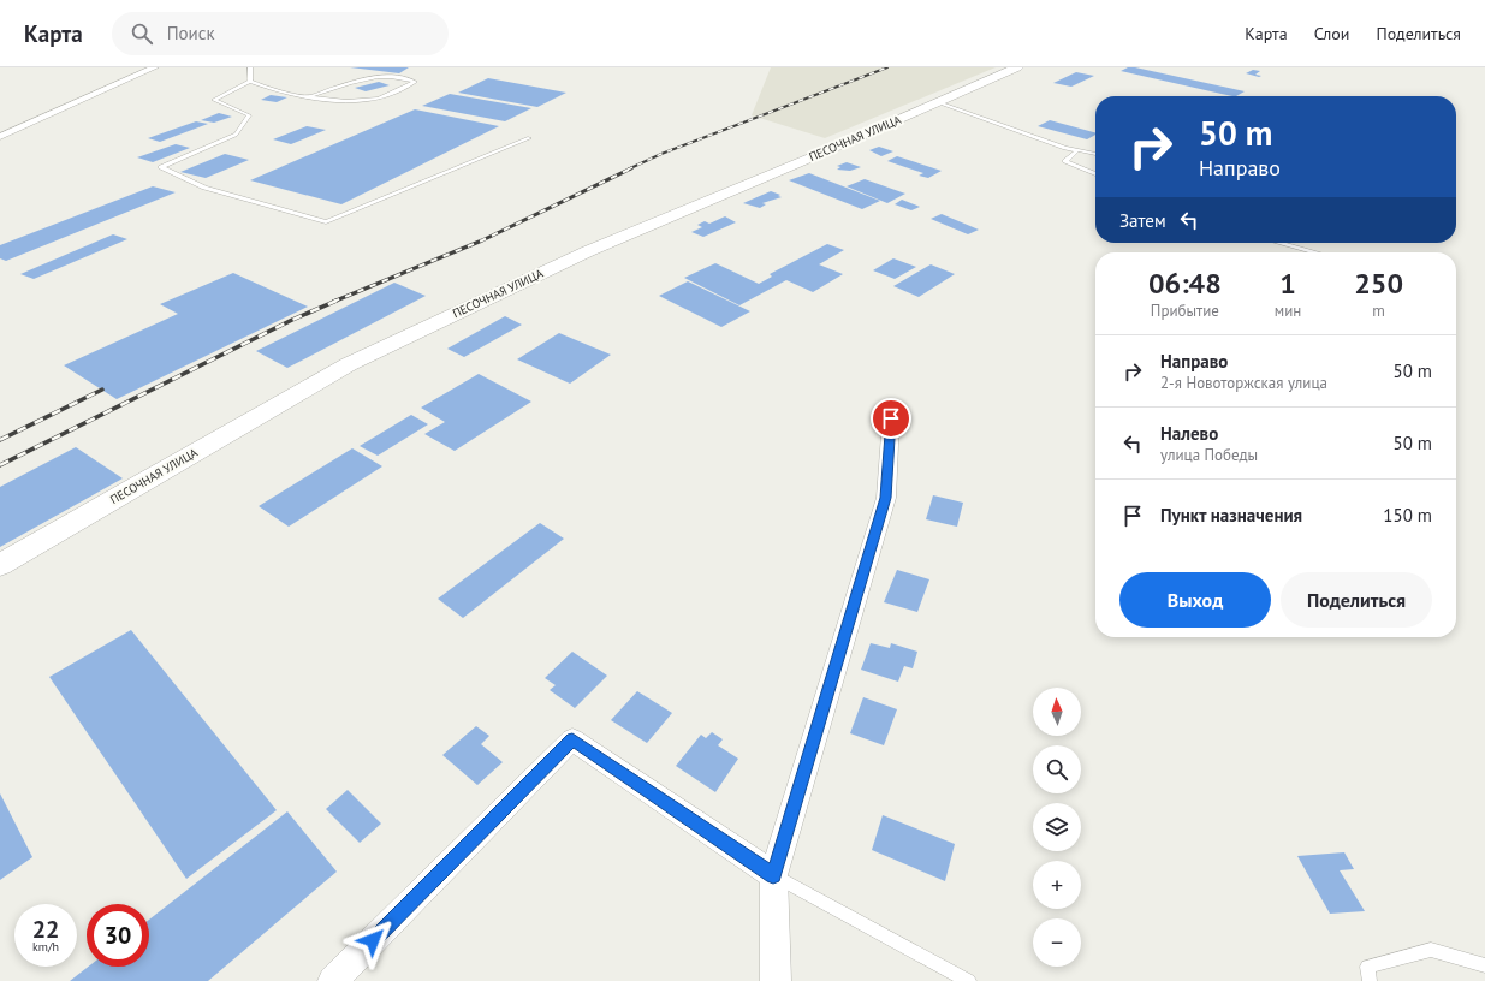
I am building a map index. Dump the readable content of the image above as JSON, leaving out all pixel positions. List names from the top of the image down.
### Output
{
  "streets": {
    "street": ["ПЕСОЧНАЯ УЛИЦА"]
  },
  "north": "top",
  "page": {
    "header": "Карта",
    "search": "Поиск",
    "nav": ["Карта", "Слои", "Поделиться"],
    "turn": ["50 m", "Направо"],
    "then": "Затем",
    "eta": [
      "06:48",
      "Прибытие",
      "1",
      "мин",
      "250",
      "m"
    ],
    "list": [
      {
        "name": "Направо",
        "note": "2-я Новоторжская улица",
        "value": "50 m"
      },
      {
        "name": "Налево",
        "note": "улица Победы",
        "value": "50 m"
      },
      {
        "name": "Пункт назначения",
        "value": "150 m"
      }
    ],
    "buttons": ["Выход", "Поделиться"],
    "map_buttons": ["+", "−"],
    "speed": "22 km/h",
    "limit": "30"
  }
}
